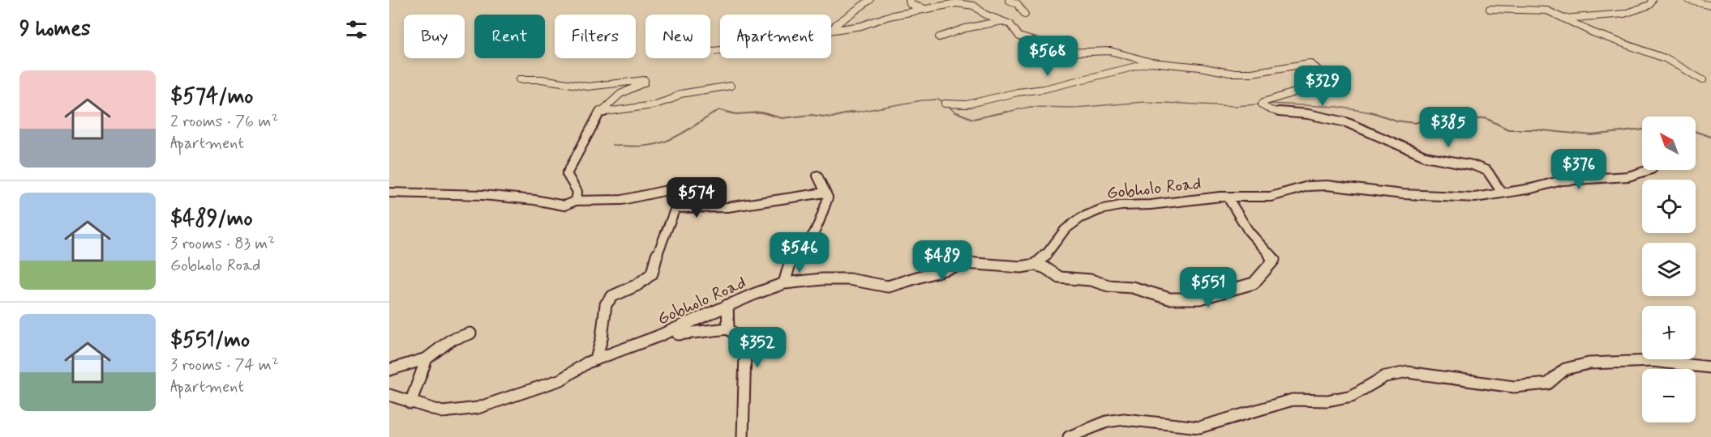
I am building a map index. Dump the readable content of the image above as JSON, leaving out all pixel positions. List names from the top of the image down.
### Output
{
  "streets": {
    "street": ["Gobholo Road"]
  },
  "north": "top left",
  "page": {
    "heading": "9 homes",
    "chip": [
      "Buy",
      "Rent",
      "Filters",
      "New",
      "Apartment"
    ],
    "price": [
      "$568",
      "$329",
      "$385",
      "$376",
      "$574",
      "$546",
      "$489",
      "$551",
      "$352"
    ],
    "list": [
      {
        "name": "$574/mo",
        "note": "2 rooms · 76 m² · Apartment"
      },
      {
        "name": "$489/mo",
        "note": "3 rooms · 83 m² · Gobholo Road"
      },
      {
        "name": "$551/mo",
        "note": "3 rooms · 74 m² · Apartment"
      }
    ],
    "map_buttons": ["+", "−"]
  }
}
